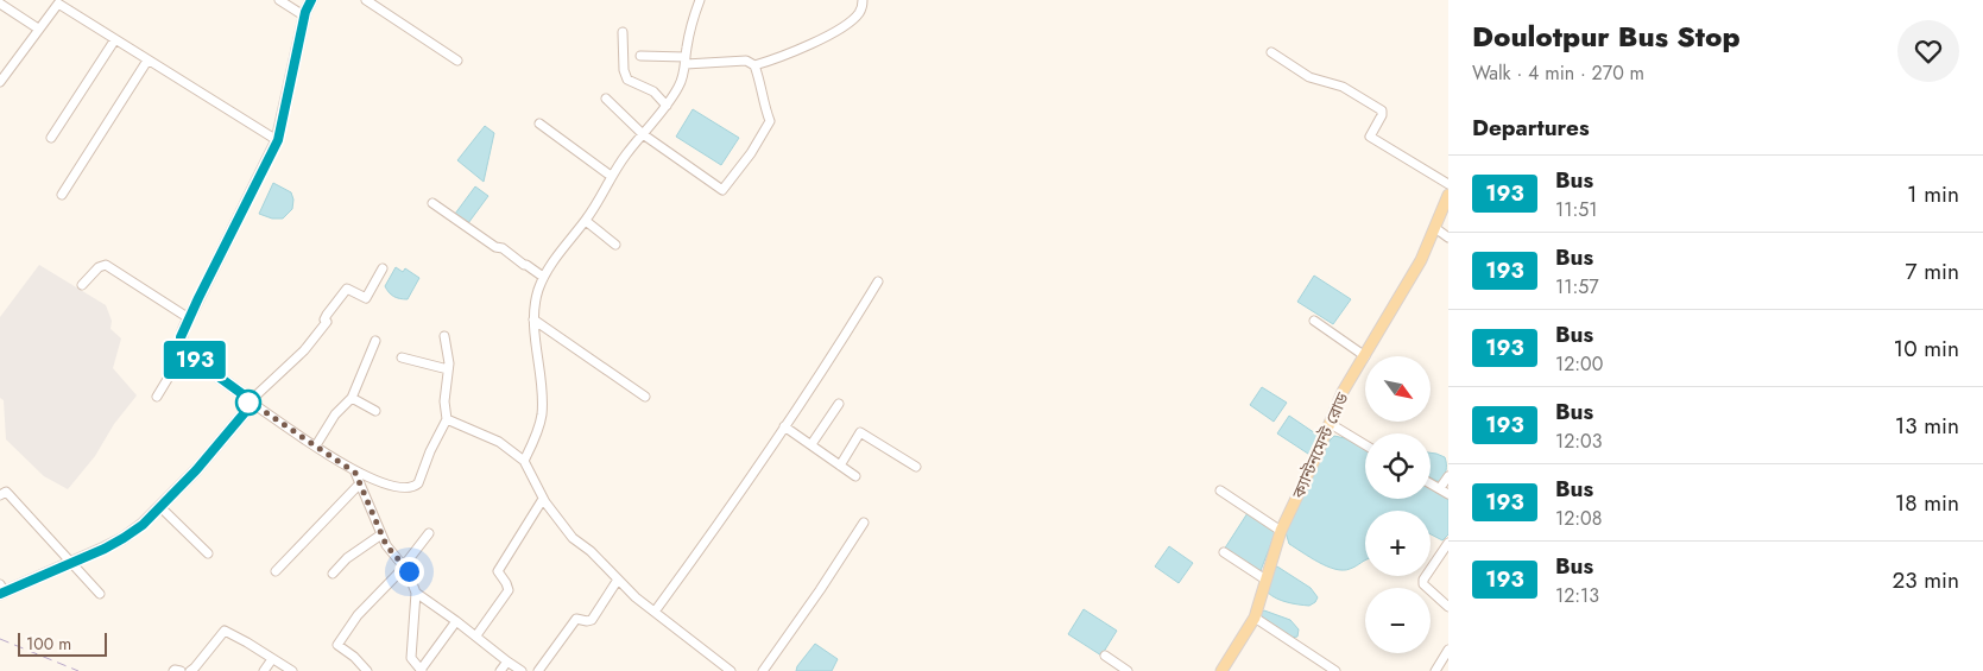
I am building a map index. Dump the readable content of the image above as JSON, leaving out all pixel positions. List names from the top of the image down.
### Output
{
  "streets": {
    "main road": ["ক্যান্টনমেন্ট রোড"]
  },
  "lines": ["bus line 193"],
  "scale_bar": "100 m",
  "north": "bottom right",
  "page": {
    "on_map": "193",
    "heading": [
      ["Doulotpur Bus Stop", "Walk · 4 min · 270 m"],
      "Departures"
    ],
    "list": [
      {
        "mark": "193",
        "name": "Bus",
        "note": "11:51",
        "value": "1 min"
      },
      {
        "mark": "193",
        "name": "Bus",
        "note": "11:57",
        "value": "7 min"
      },
      {
        "mark": "193",
        "name": "Bus",
        "note": "12:00",
        "value": "10 min"
      },
      {
        "mark": "193",
        "name": "Bus",
        "note": "12:03",
        "value": "13 min"
      },
      {
        "mark": "193",
        "name": "Bus",
        "note": "12:08",
        "value": "18 min"
      },
      {
        "mark": "193",
        "name": "Bus",
        "note": "12:13",
        "value": "23 min"
      }
    ],
    "map_buttons": ["+", "−"],
    "scale": "100 m"
  }
}
